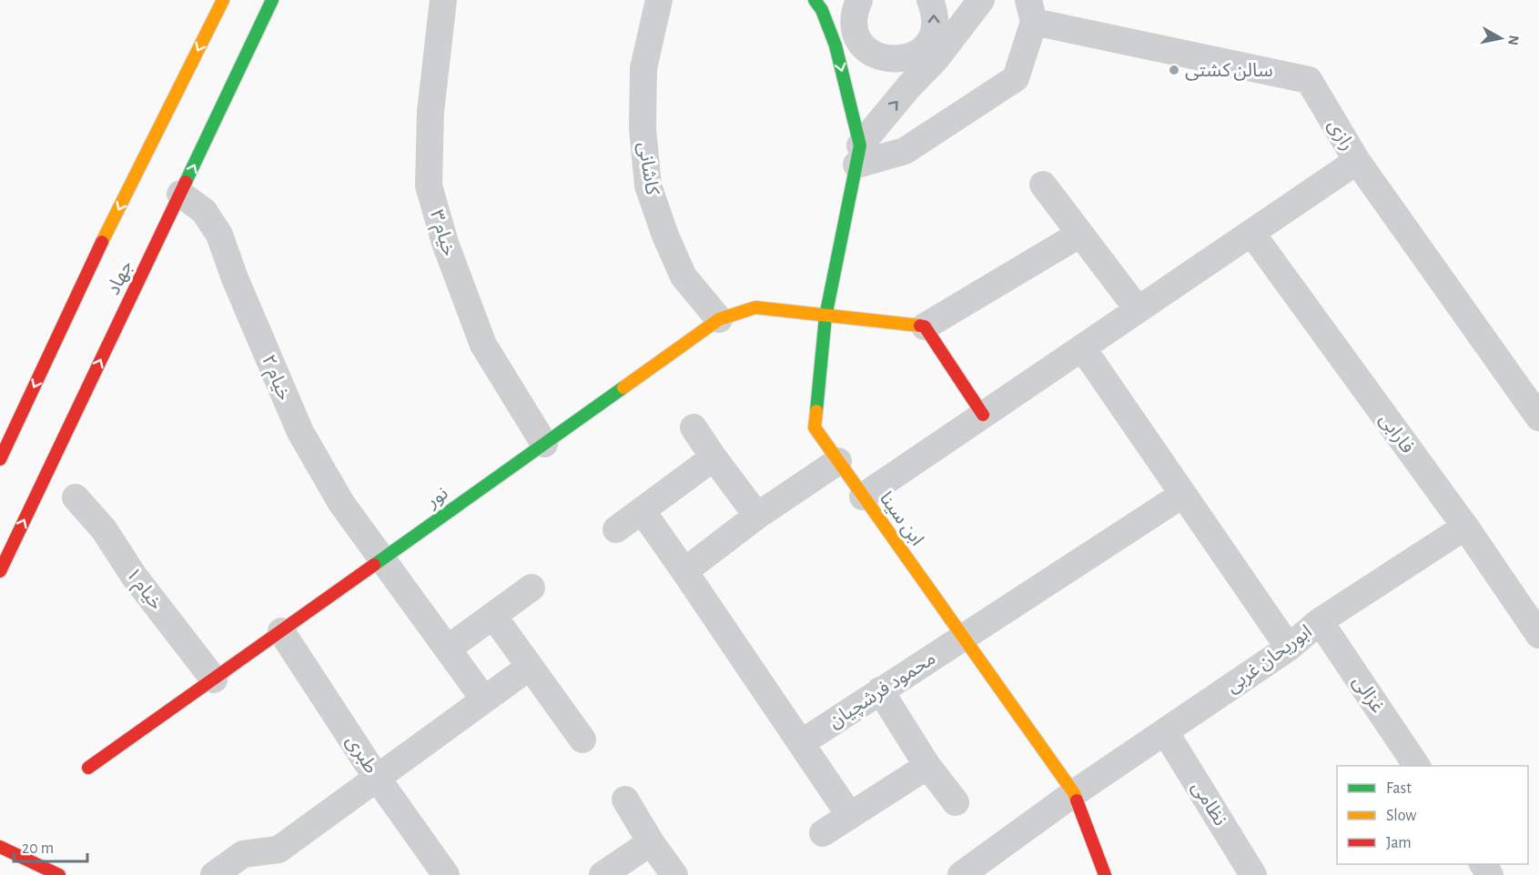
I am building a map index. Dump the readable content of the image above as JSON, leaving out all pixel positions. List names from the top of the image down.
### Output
{
  "streets": {
    "street": [
      "رازی",
      "کاشانی",
      "خیام ۳",
      "جهاد",
      "خیام ۲",
      "فارابی",
      "نور",
      "ابن سینا",
      "خیام ۱",
      "ابوریحان غربی",
      "محمود فرشچیان",
      "غزالی",
      "طبری",
      "نظامی"
    ]
  },
  "crossings": [
    ["کاشانی", "نور"],
    ["خیام ۳", "نور"],
    ["جهاد", "خیام ۲"],
    ["خیام ۲", "نور"],
    ["فارابی", "ابوریحان غربی"],
    ["نور", "ابن سینا"],
    ["نور", "خیام ۱"],
    ["نور", "طبری"],
    ["ابن سینا", "ابوریحان غربی"],
    ["ابن سینا", "محمود فرشچیان"],
    ["ابوریحان غربی", "غزالی"],
    ["ابوریحان غربی", "نظامی"]
  ],
  "places": ["سالن کشتی"],
  "legend": ["Fast", "Slow", "Jam"],
  "scale_bar": "20 m",
  "north": "right"
}
